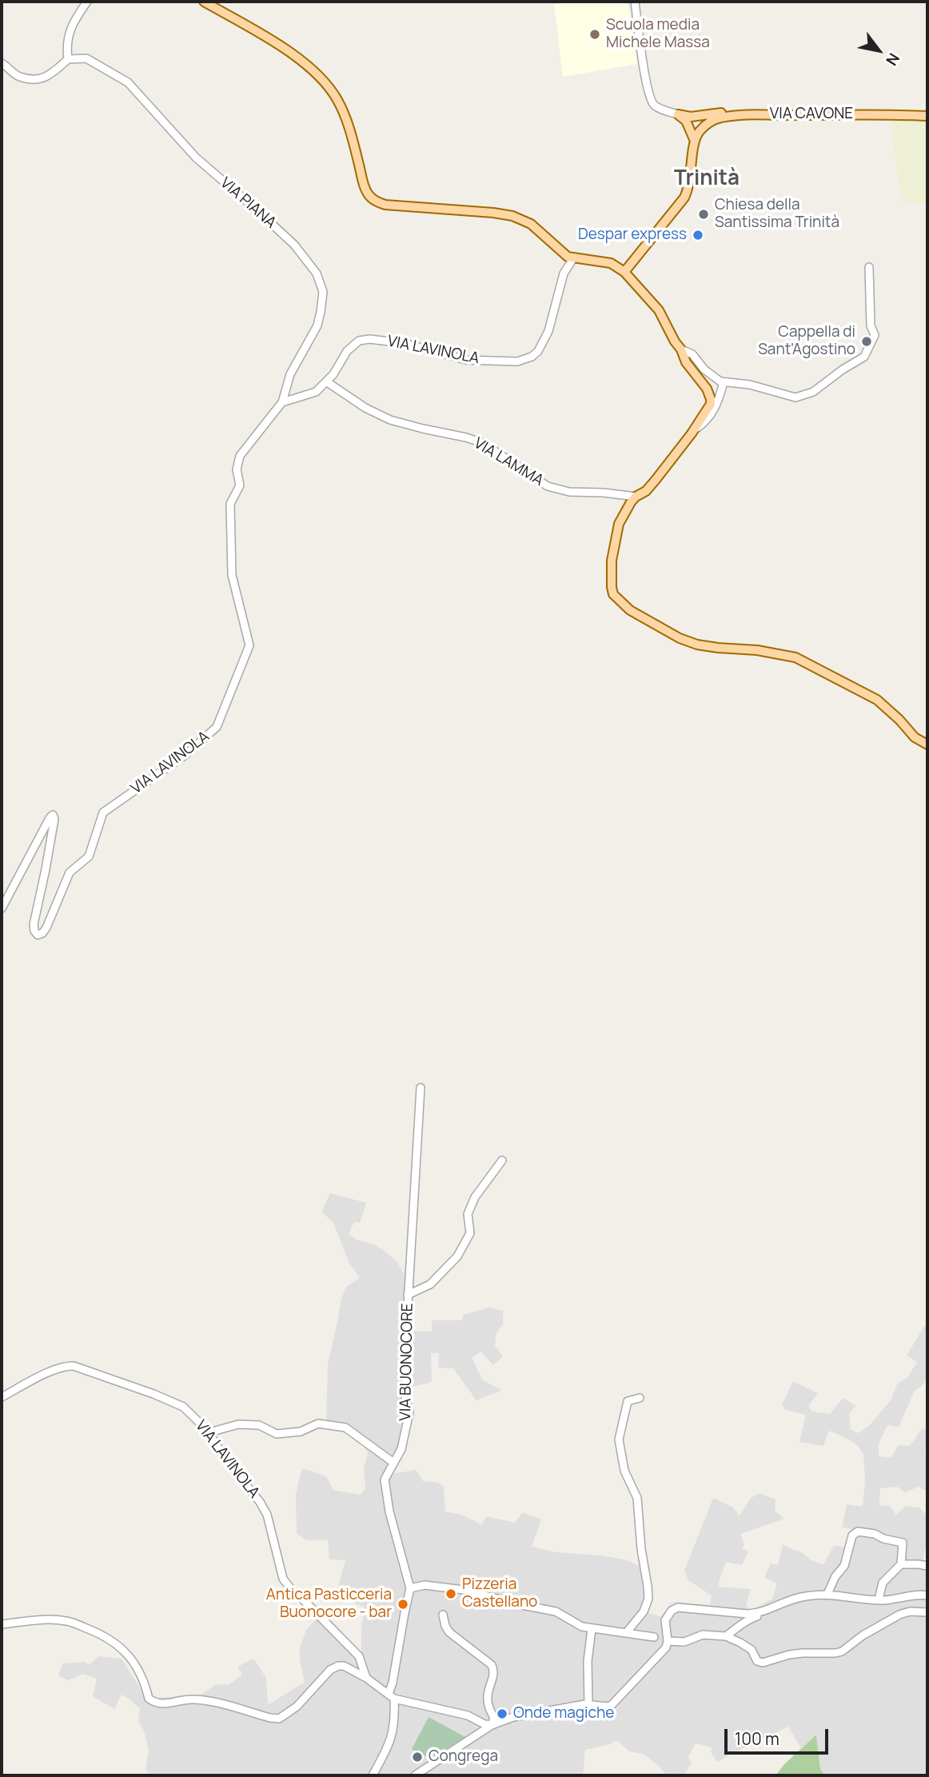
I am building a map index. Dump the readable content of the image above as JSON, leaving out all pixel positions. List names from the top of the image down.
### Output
{
  "streets": {
    "main road": ["VIA CAVONE"],
    "street": [
      "VIA PIANA",
      "VIA LAVINOLA",
      "VIA LAMMA",
      "VIA BUONOCORE"
    ]
  },
  "crossings": [
    ["VIA PIANA", "VIA LAVINOLA"],
    ["VIA LAVINOLA", "VIA LAMMA"]
  ],
  "districts": ["Trinità"],
  "places": [
    "Scuola media Michele Massa",
    "Chiesa della Santissima Trinità",
    "Despar express",
    "Cappella di Sant'Agostino",
    "Pizzeria Castellano",
    "Antica Pasticceria Buonocore - bar",
    "Onde magiche",
    "Congrega"
  ],
  "scale_bar": "100 m",
  "north": "bottom right"
}
